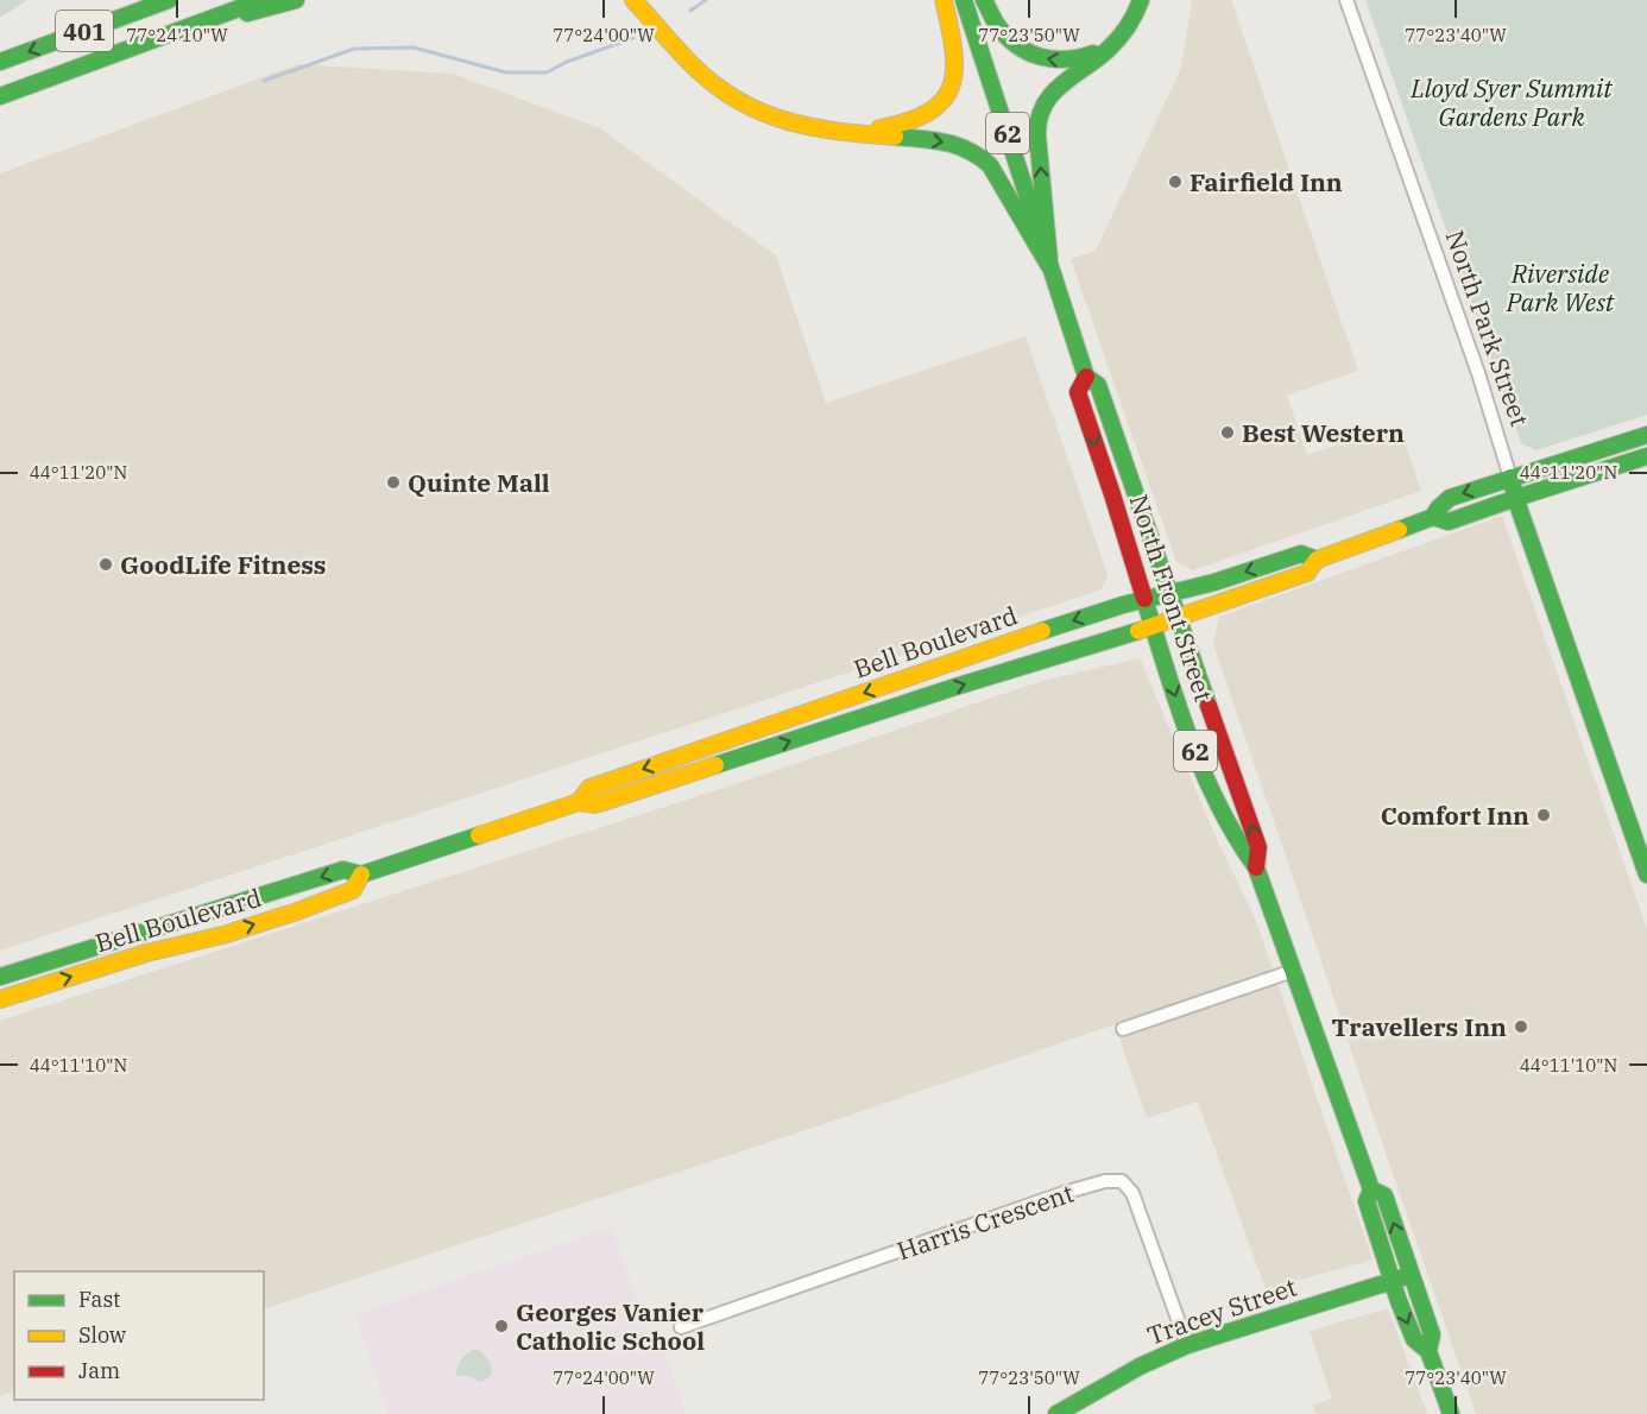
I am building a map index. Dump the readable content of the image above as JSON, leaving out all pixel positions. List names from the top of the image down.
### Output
{
  "streets": {
    "main road": [
      "401",
      "62",
      "North Park Street",
      "North Front Street",
      "Bell Boulevard",
      "Tracey Street"
    ],
    "street": ["Harris Crescent"]
  },
  "crossings": [
    ["North Park Street", "Bell Boulevard"],
    ["North Front Street", "Bell Boulevard"],
    ["North Front Street", "Tracey Street"],
    ["Harris Crescent", "Tracey Street"]
  ],
  "parks": ["Lloyd Syer Summit Gardens Park", "Riverside Park West"],
  "places": [
    "Fairfield Inn",
    "Best Western",
    "Quinte Mall",
    "GoodLife Fitness",
    "Comfort Inn",
    "Travellers Inn",
    "Georges Vanier Catholic School"
  ],
  "legend": ["Fast", "Slow", "Jam"],
  "coordinates": [
    "77°24'10\"W",
    "77°24'00\"W",
    "77°23'50\"W",
    "77°23'40\"W",
    "44°11'20\"N",
    "44°11'10\"N"
  ]
}
